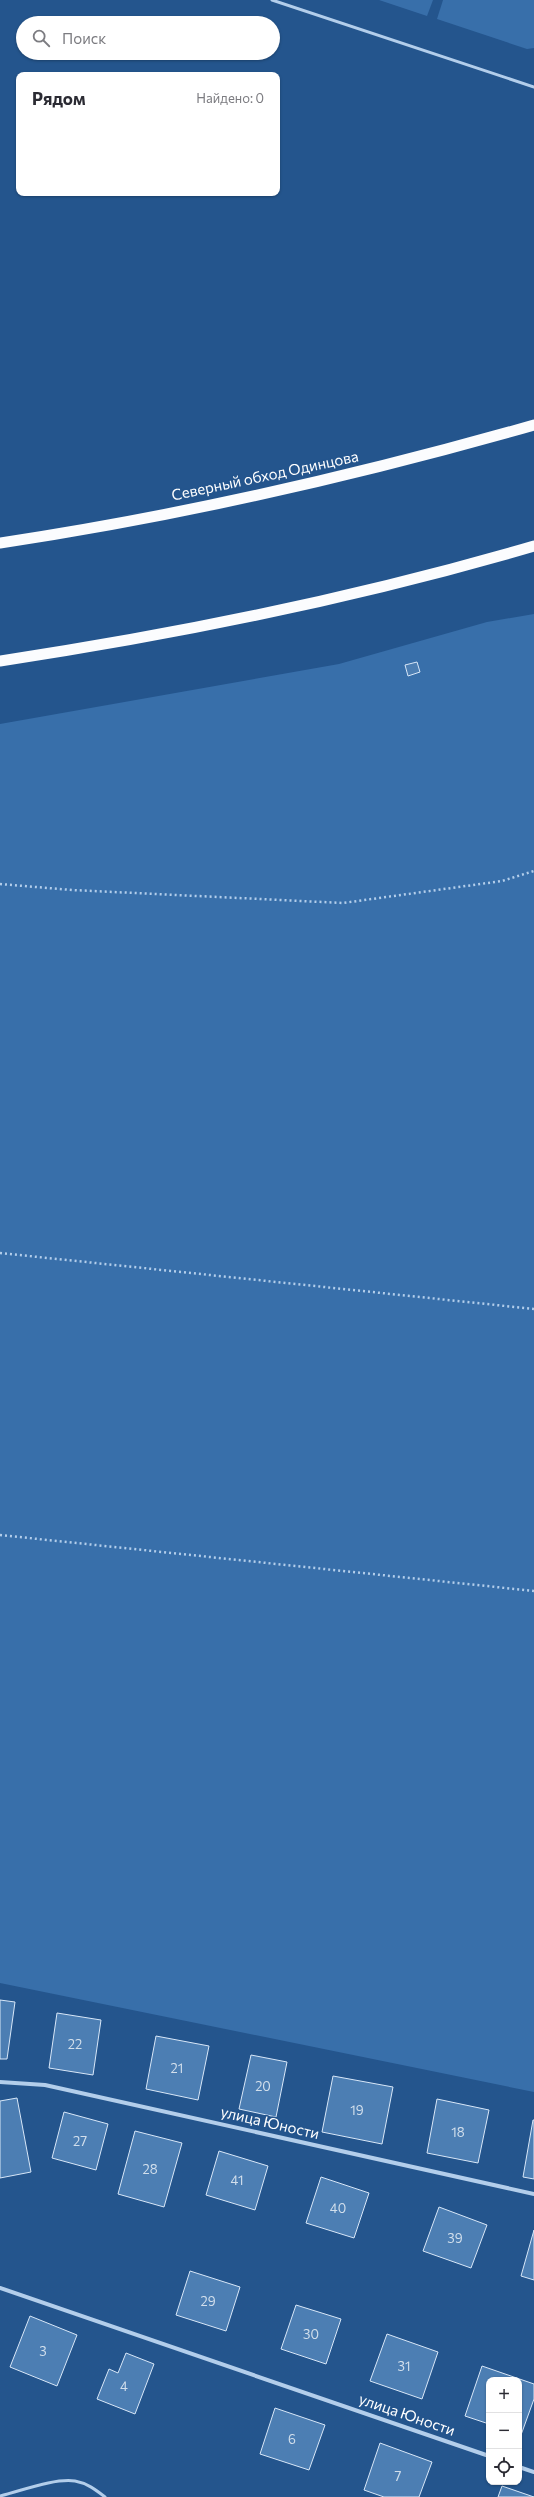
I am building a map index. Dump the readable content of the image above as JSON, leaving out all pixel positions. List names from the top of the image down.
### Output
{
  "streets": {
    "highway": ["Северный обход Одинцова"],
    "street": ["улица Юности"]
  },
  "house_numbers": [
    "22",
    "21",
    "20",
    "19",
    "18",
    "27",
    "28",
    "41",
    "40",
    "39",
    "29",
    "30",
    "3",
    "31",
    "4",
    "6",
    "7"
  ],
  "page": {
    "search": "Поиск",
    "heading": ["Рядом", "Найдено: 0"],
    "map_buttons": ["+", "−"]
  }
}
